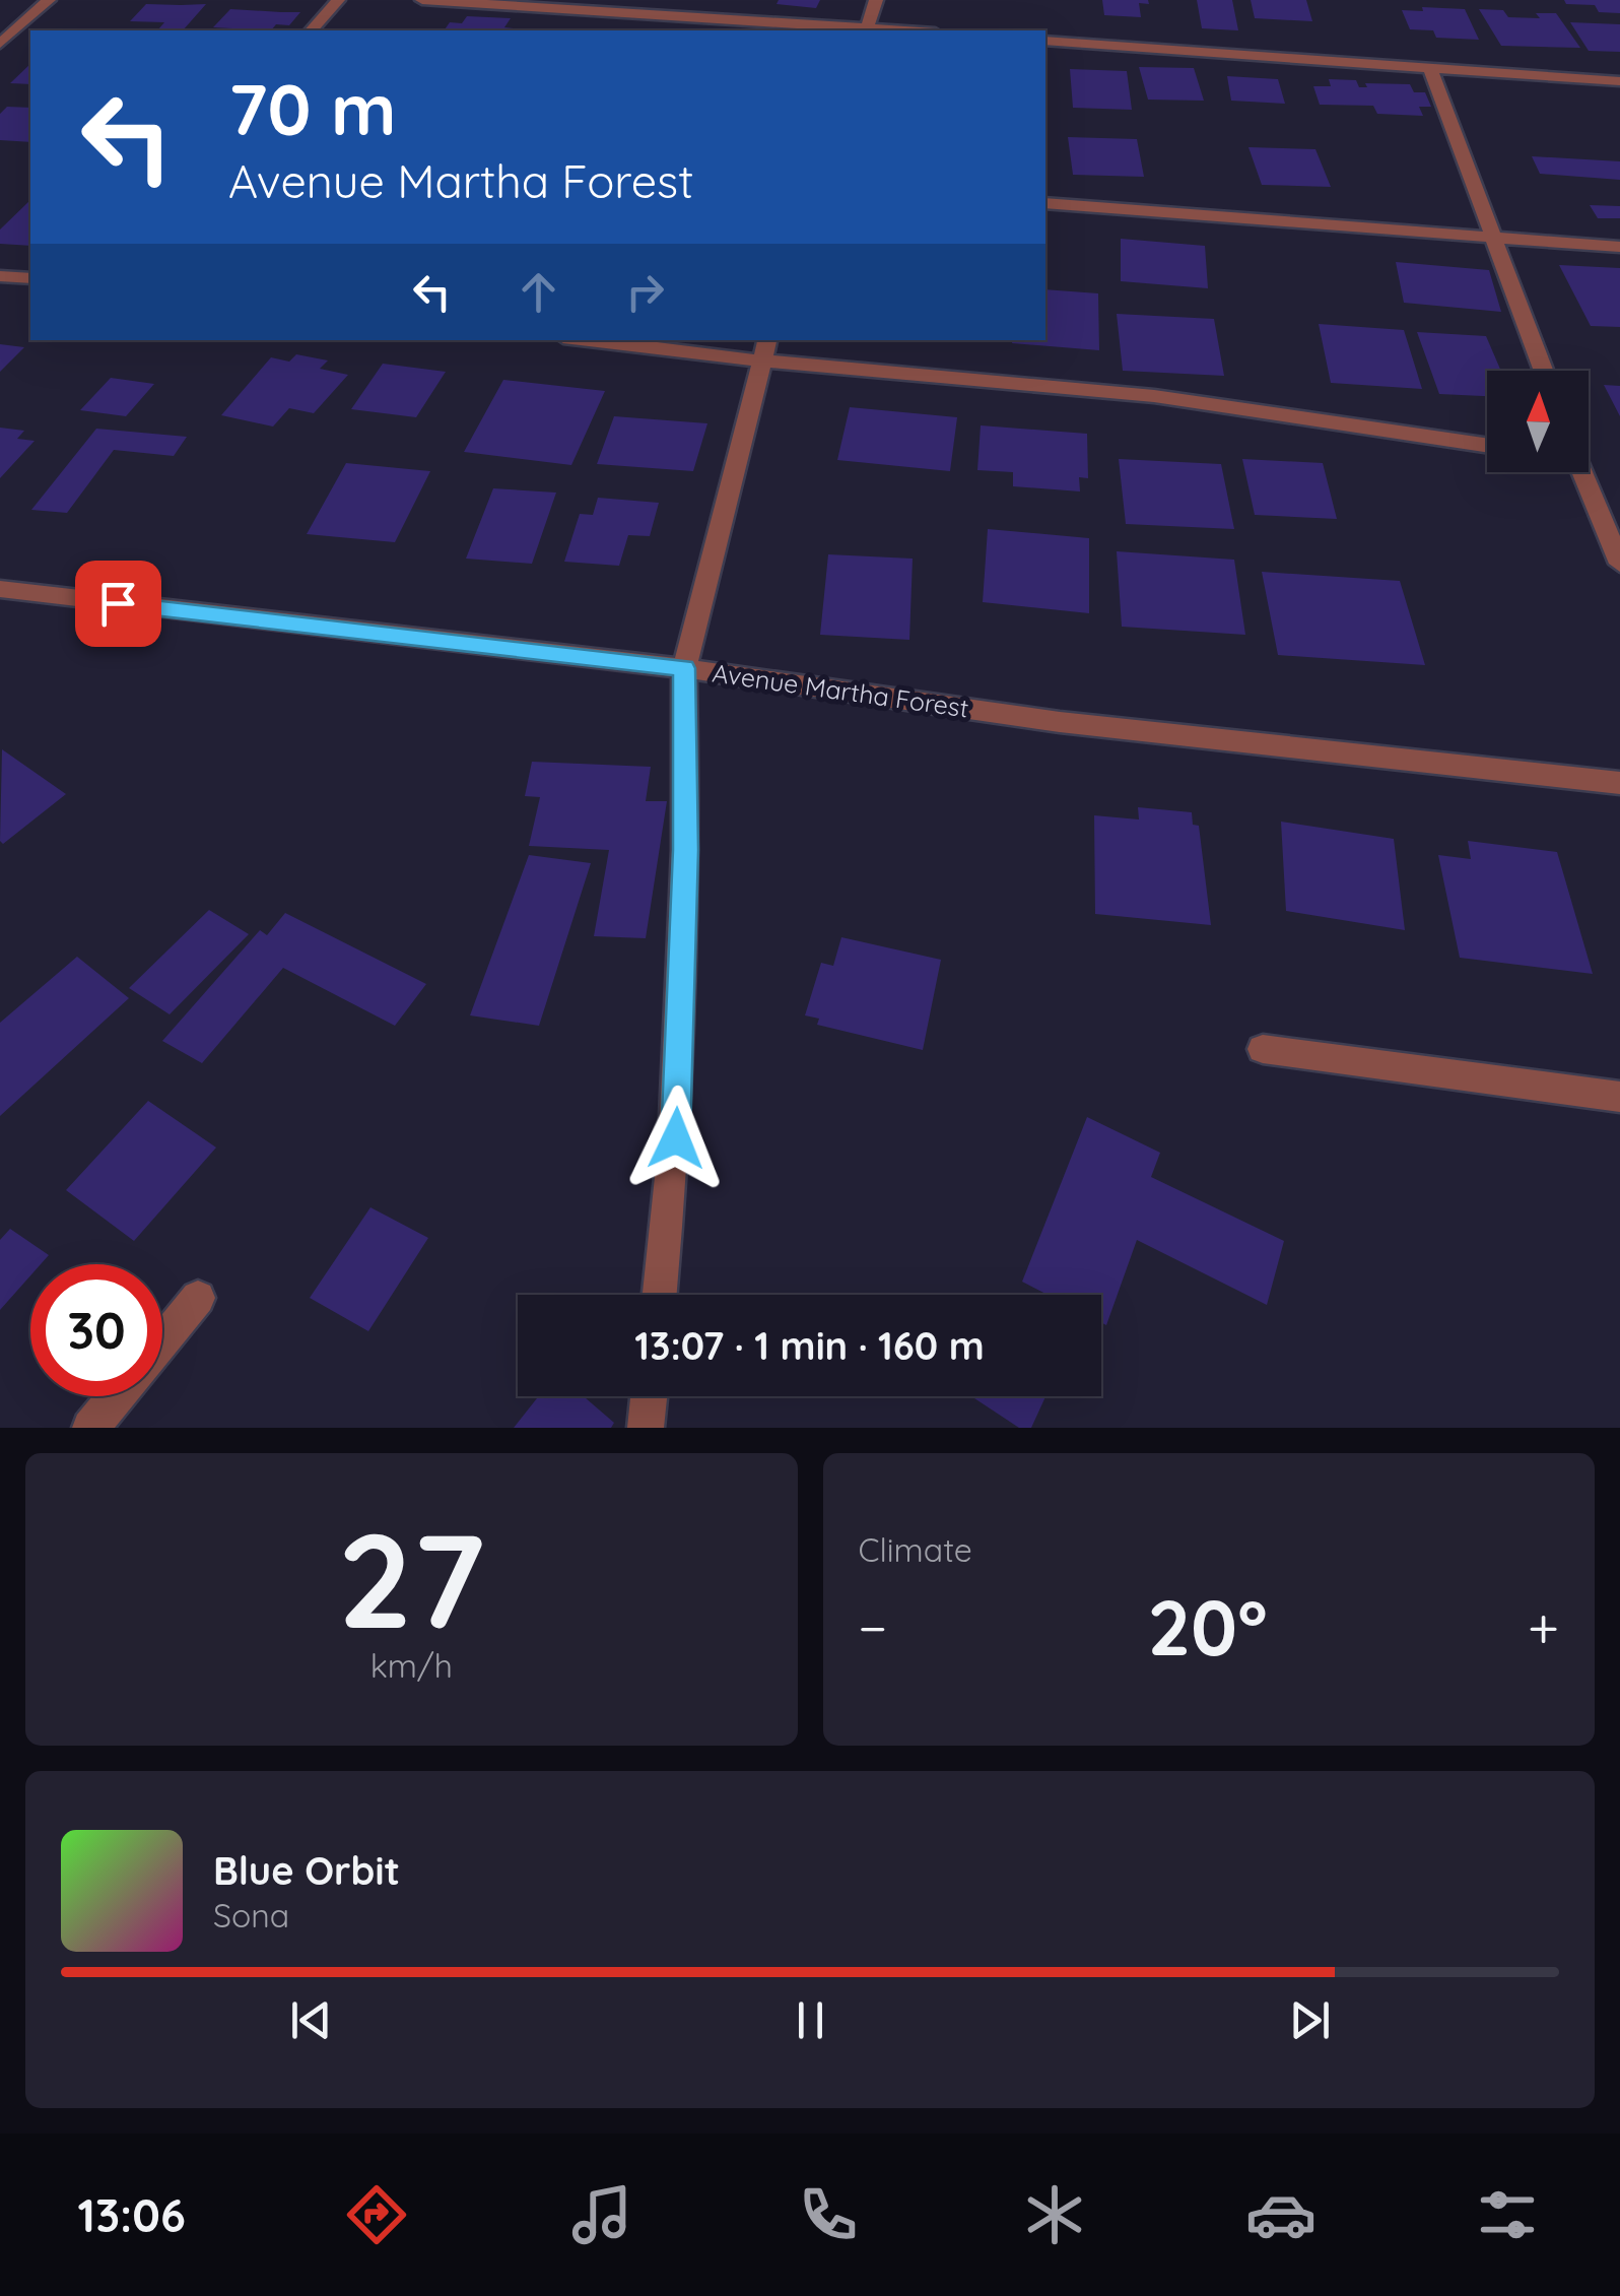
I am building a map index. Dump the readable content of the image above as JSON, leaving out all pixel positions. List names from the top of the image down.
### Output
{
  "streets": {
    "street": ["Avenue Martha Forest"]
  },
  "north": "top",
  "page": {
    "turn": ["70 m", "Avenue Martha Forest"],
    "limit": "30",
    "trip": "13:07 · 1 min · 160 m",
    "tile": [
      ["27", "km/h"],
      "Climate"
    ],
    "heat": ["−", "20°", "+"],
    "song": ["Blue Orbit", "Sona"],
    "tabs": "13:06"
  }
}
